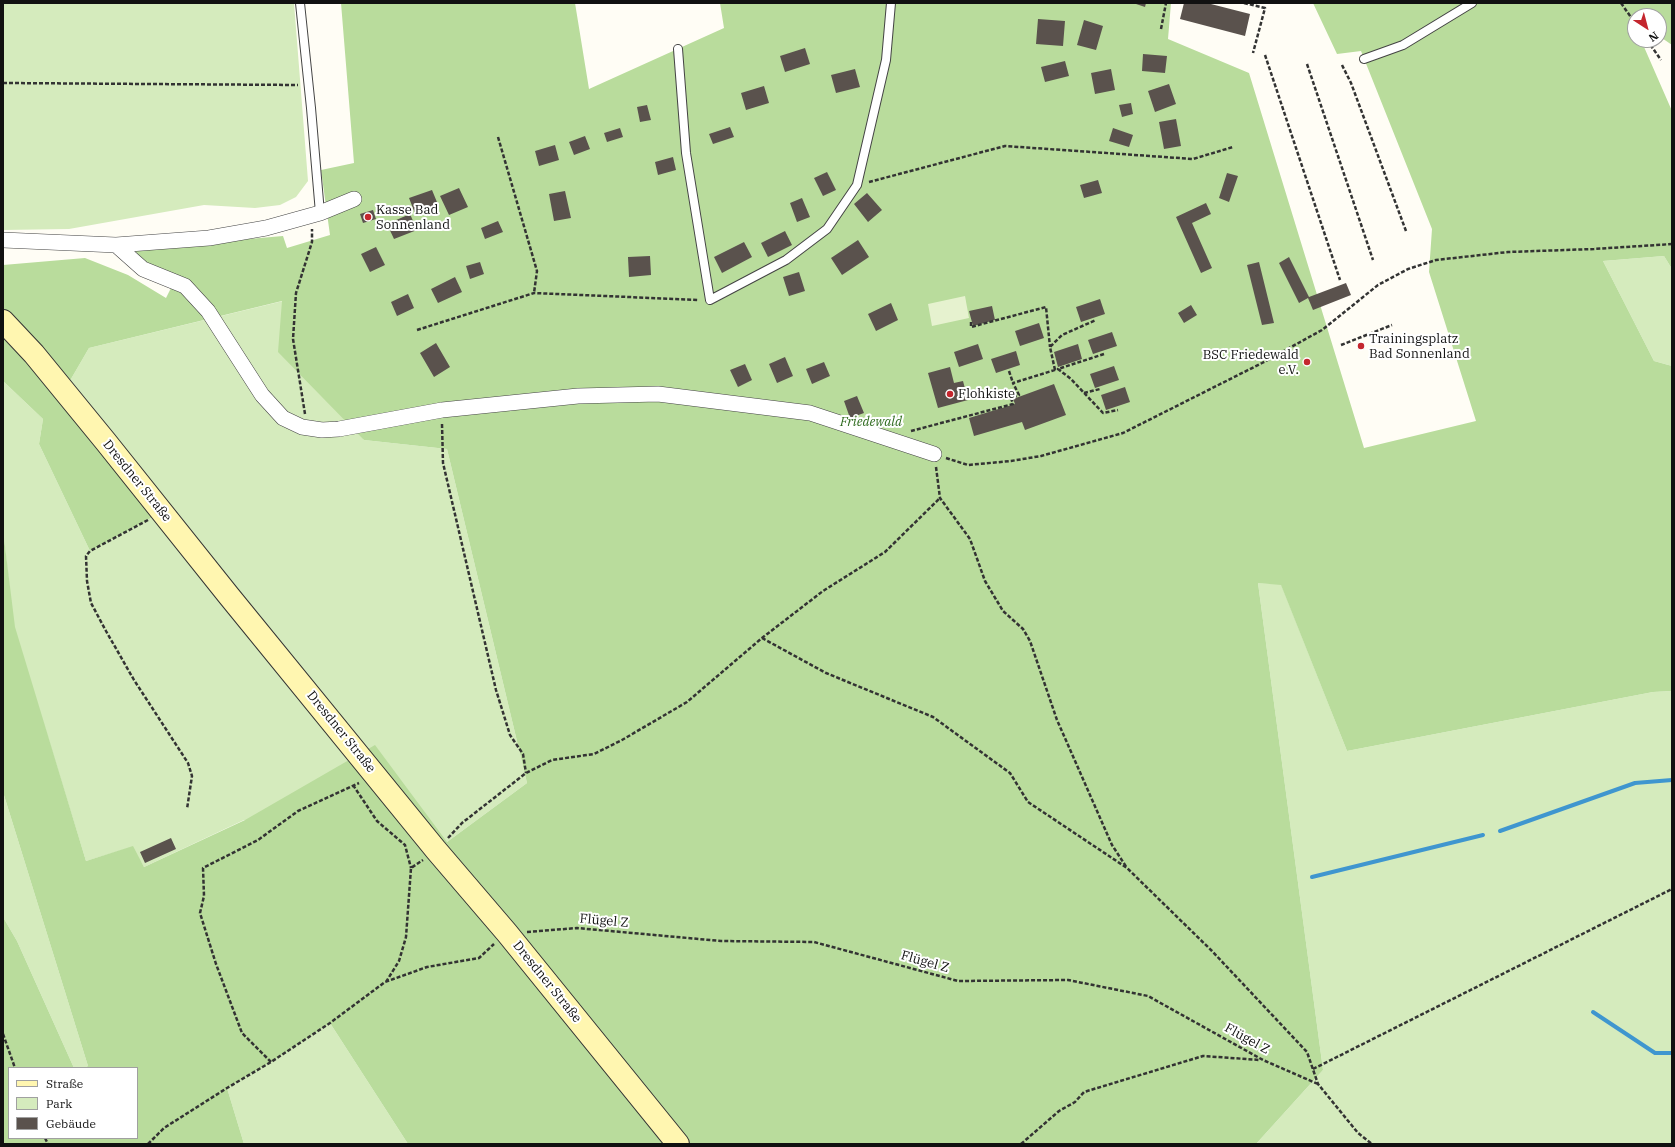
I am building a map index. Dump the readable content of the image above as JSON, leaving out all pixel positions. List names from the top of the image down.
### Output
{
  "streets": {
    "main road": ["Dresdner Straße"],
    "path": ["Flügel Z"]
  },
  "crossings": [
    ["Dresdner Straße", "Flügel Z"]
  ],
  "parks": ["Friedewald"],
  "places": [
    "Kasse Bad Sonnenland",
    "Trainingsplatz Bad Sonnenland",
    "BSC Friedewald e.V.",
    "Flohkiste"
  ],
  "legend": ["Straße", "Park", "Gebäude"],
  "north": "bottom right"
}
